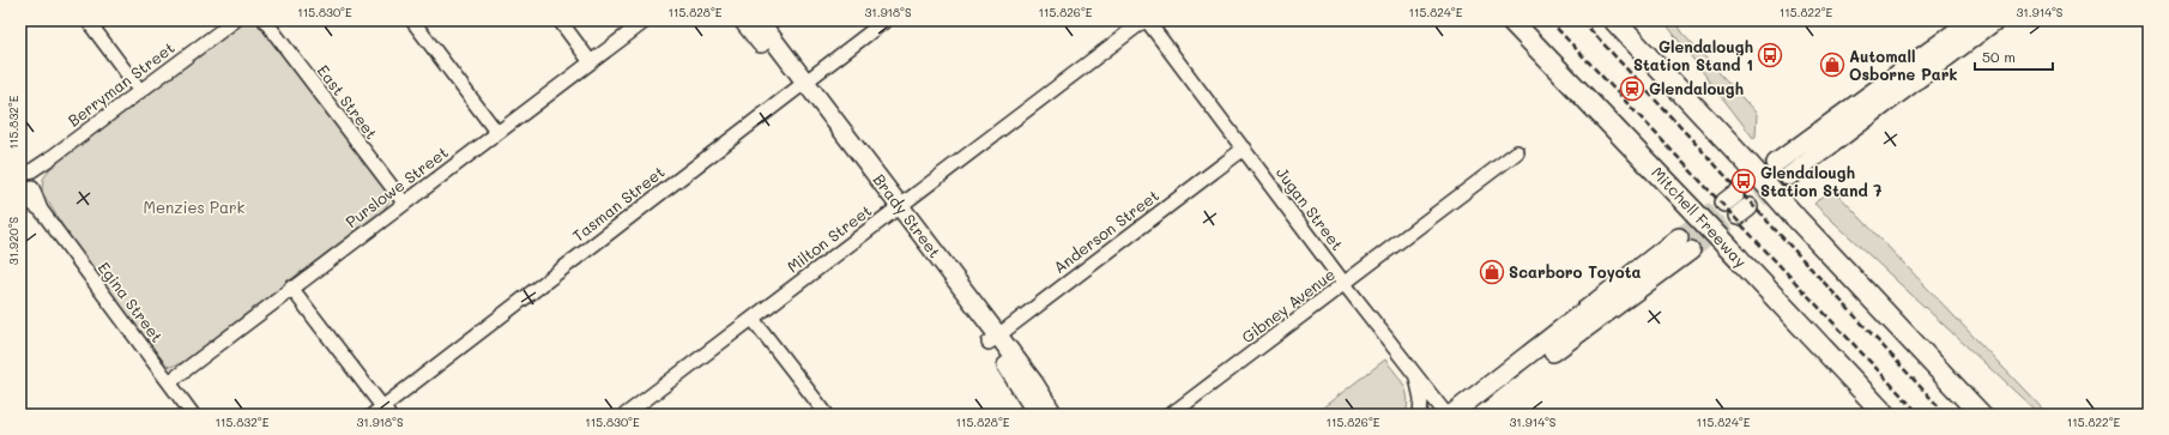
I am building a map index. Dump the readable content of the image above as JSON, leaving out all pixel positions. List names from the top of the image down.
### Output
{
  "streets": {
    "highway": ["Mitchell Freeway"],
    "main road": ["Brady Street"],
    "street": [
      "Berryman Street",
      "East Street",
      "Purslowe Street",
      "Tasman Street",
      "Jugan Street",
      "Anderson Street",
      "Milton Street",
      "Egina Street",
      "Gibney Avenue"
    ]
  },
  "crossings": [
    ["Berryman Street", "Egina Street"],
    ["East Street", "Purslowe Street"],
    ["Purslowe Street", "Egina Street"],
    ["Tasman Street", "Brady Street"],
    ["Jugan Street", "Anderson Street"],
    ["Jugan Street", "Milton Street"],
    ["Jugan Street", "Gibney Avenue"],
    ["Brady Street", "Anderson Street"],
    ["Brady Street", "Milton Street"]
  ],
  "parks": ["Menzies Park"],
  "places": {
    "bus stop": ["Glendalough Station Stand 1", "Glendalough Station Stand 7"],
    "shop": ["Automall Osborne Park", "Scarboro Toyota"],
    "station": ["Glendalough"]
  },
  "scale_bar": "50 m",
  "coordinates": [
    "115.830°E",
    "115.828°E",
    "31.918°S",
    "115.826°E",
    "115.824°E",
    "115.822°E",
    "31.914°S",
    "115.832°E",
    "31.920°S"
  ]
}
